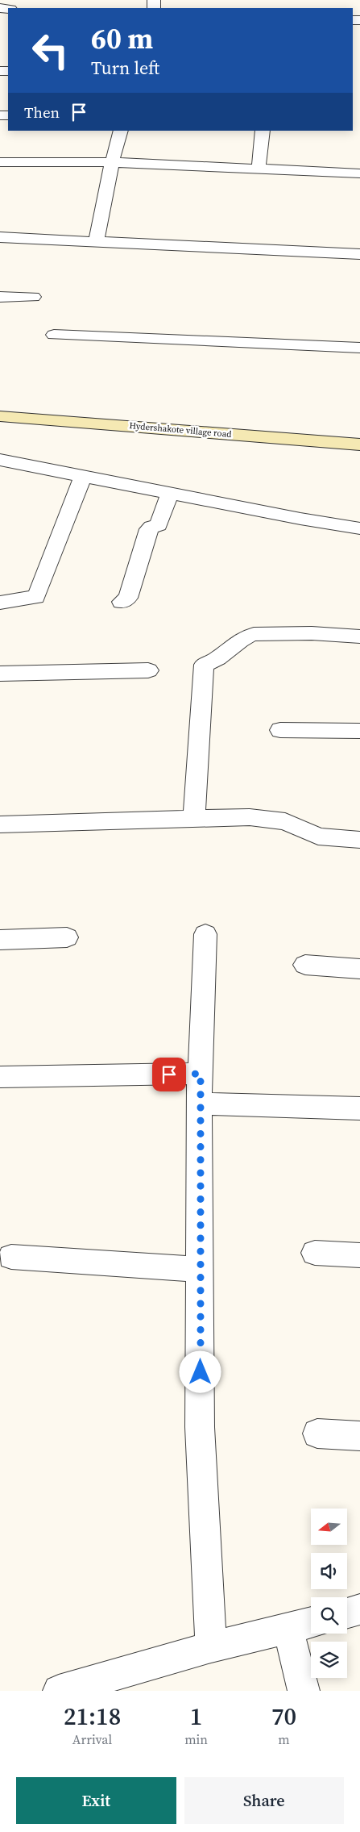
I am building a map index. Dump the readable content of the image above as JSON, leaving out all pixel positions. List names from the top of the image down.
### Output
{
  "streets": {
    "street": ["Hydershakote village road"]
  },
  "north": "left",
  "page": {
    "turn": ["60 m", "Turn left"],
    "then": "Then",
    "eta": [
      "21:18",
      "Arrival",
      "1",
      "min",
      "70",
      "m"
    ],
    "buttons": ["Exit", "Share"]
  }
}
